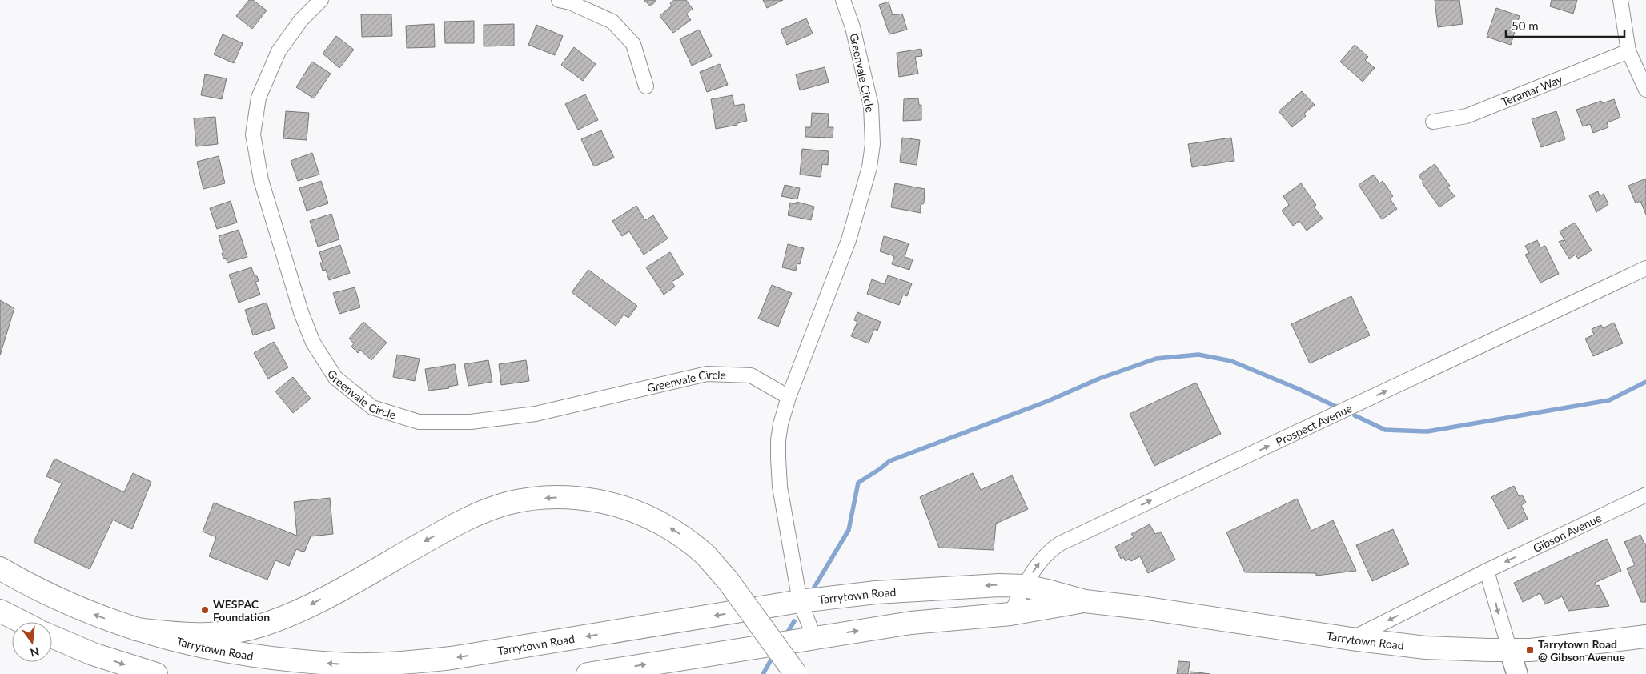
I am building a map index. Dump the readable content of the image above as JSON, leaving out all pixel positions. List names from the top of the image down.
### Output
{
  "streets": {
    "main road": ["Tarrytown Road"],
    "street": [
      "Greenvale Circle",
      "Teramar Way",
      "Prospect Avenue",
      "Gibson Avenue"
    ]
  },
  "crossings": [
    ["Greenvale Circle", "Tarrytown Road"],
    ["Prospect Avenue", "Tarrytown Road"],
    ["Gibson Avenue", "Tarrytown Road"]
  ],
  "one_way": ["Prospect Avenue", "Gibson Avenue"],
  "places": {
    "other": ["WESPAC Foundation"],
    "transit": ["Tarrytown Road @ Gibson Avenue"]
  },
  "scale_bar": "50 m",
  "north": "bottom"
}
